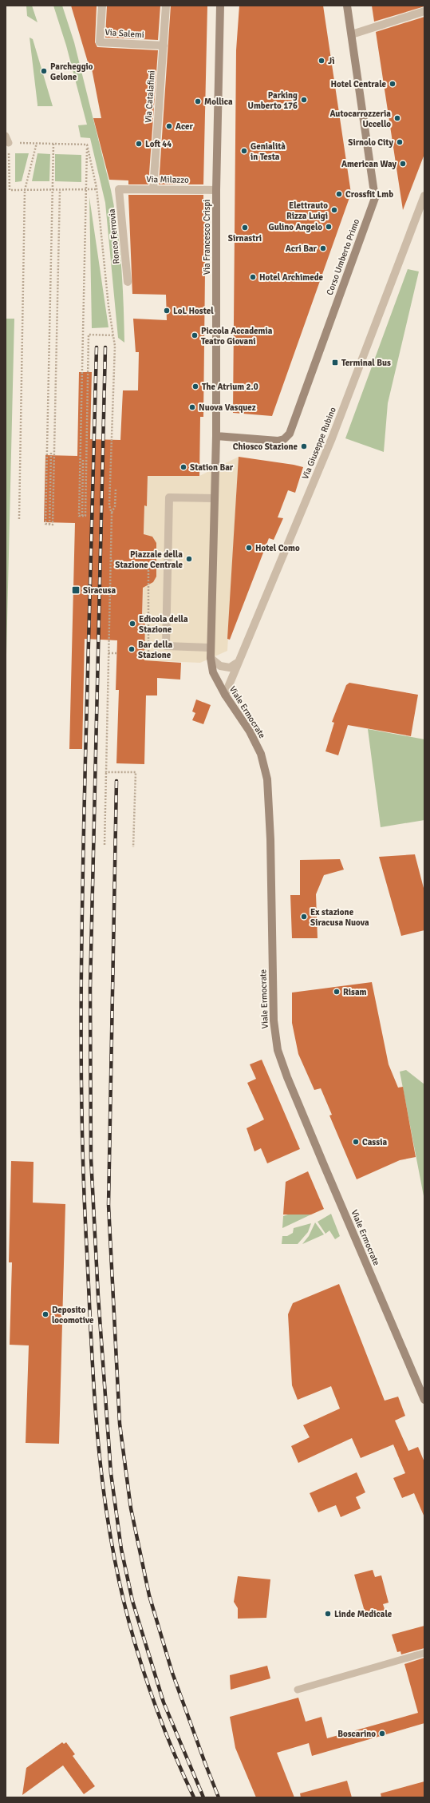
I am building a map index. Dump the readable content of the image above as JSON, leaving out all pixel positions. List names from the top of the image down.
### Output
{
  "streets": {
    "main road": ["Via Francesco Crispi", "Corso Umberto Primo", "Viale Ermocrate"],
    "street": [
      "Via Salemi",
      "Via Catalafimi",
      "Via Milazzo",
      "Ronco Ferrovia",
      "Via Giuseppe Rubino"
    ]
  },
  "crossings": [
    ["Via Salemi", "Via Catalafimi"],
    ["Via Catalafimi", "Via Milazzo"],
    ["Via Milazzo", "Ronco Ferrovia"],
    ["Via Milazzo", "Via Francesco Crispi"],
    ["Via Francesco Crispi", "Corso Umberto Primo"],
    ["Via Francesco Crispi", "Viale Ermocrate"],
    ["Via Giuseppe Rubino", "Viale Ermocrate"]
  ],
  "places": {
    "other": [
      "Jì",
      "Parcheggio Gelone",
      "Hotel Centrale",
      "Parking Umberto 176",
      "Mollica",
      "Autocarrozzeria Uccello",
      "Acer",
      "Sirnolo City",
      "Loft 44",
      "Genialità in Testa",
      "American Way",
      "Crossfit Lmb",
      "Elettrauto Rizza Luigi",
      "Gulino Angelo",
      "Sirnastri",
      "Acri Bar",
      "Hotel Archimede",
      "LoL Hostel",
      "Piccola Accademia Teatro Giovani",
      "The Atrium 2.0",
      "Nuova Vasquez",
      "Chiosco Stazione",
      "Station Bar",
      "Hotel Como",
      "Piazzale della Stazione Centrale",
      "Edicola della Stazione",
      "Bar della Stazione",
      "Ex stazione Siracusa Nuova",
      "Risam",
      "Cassia",
      "Deposito locomotive",
      "Linde Medicale",
      "Boscarino"
    ],
    "transit": ["Terminal Bus", "Siracusa"]
  }
}
